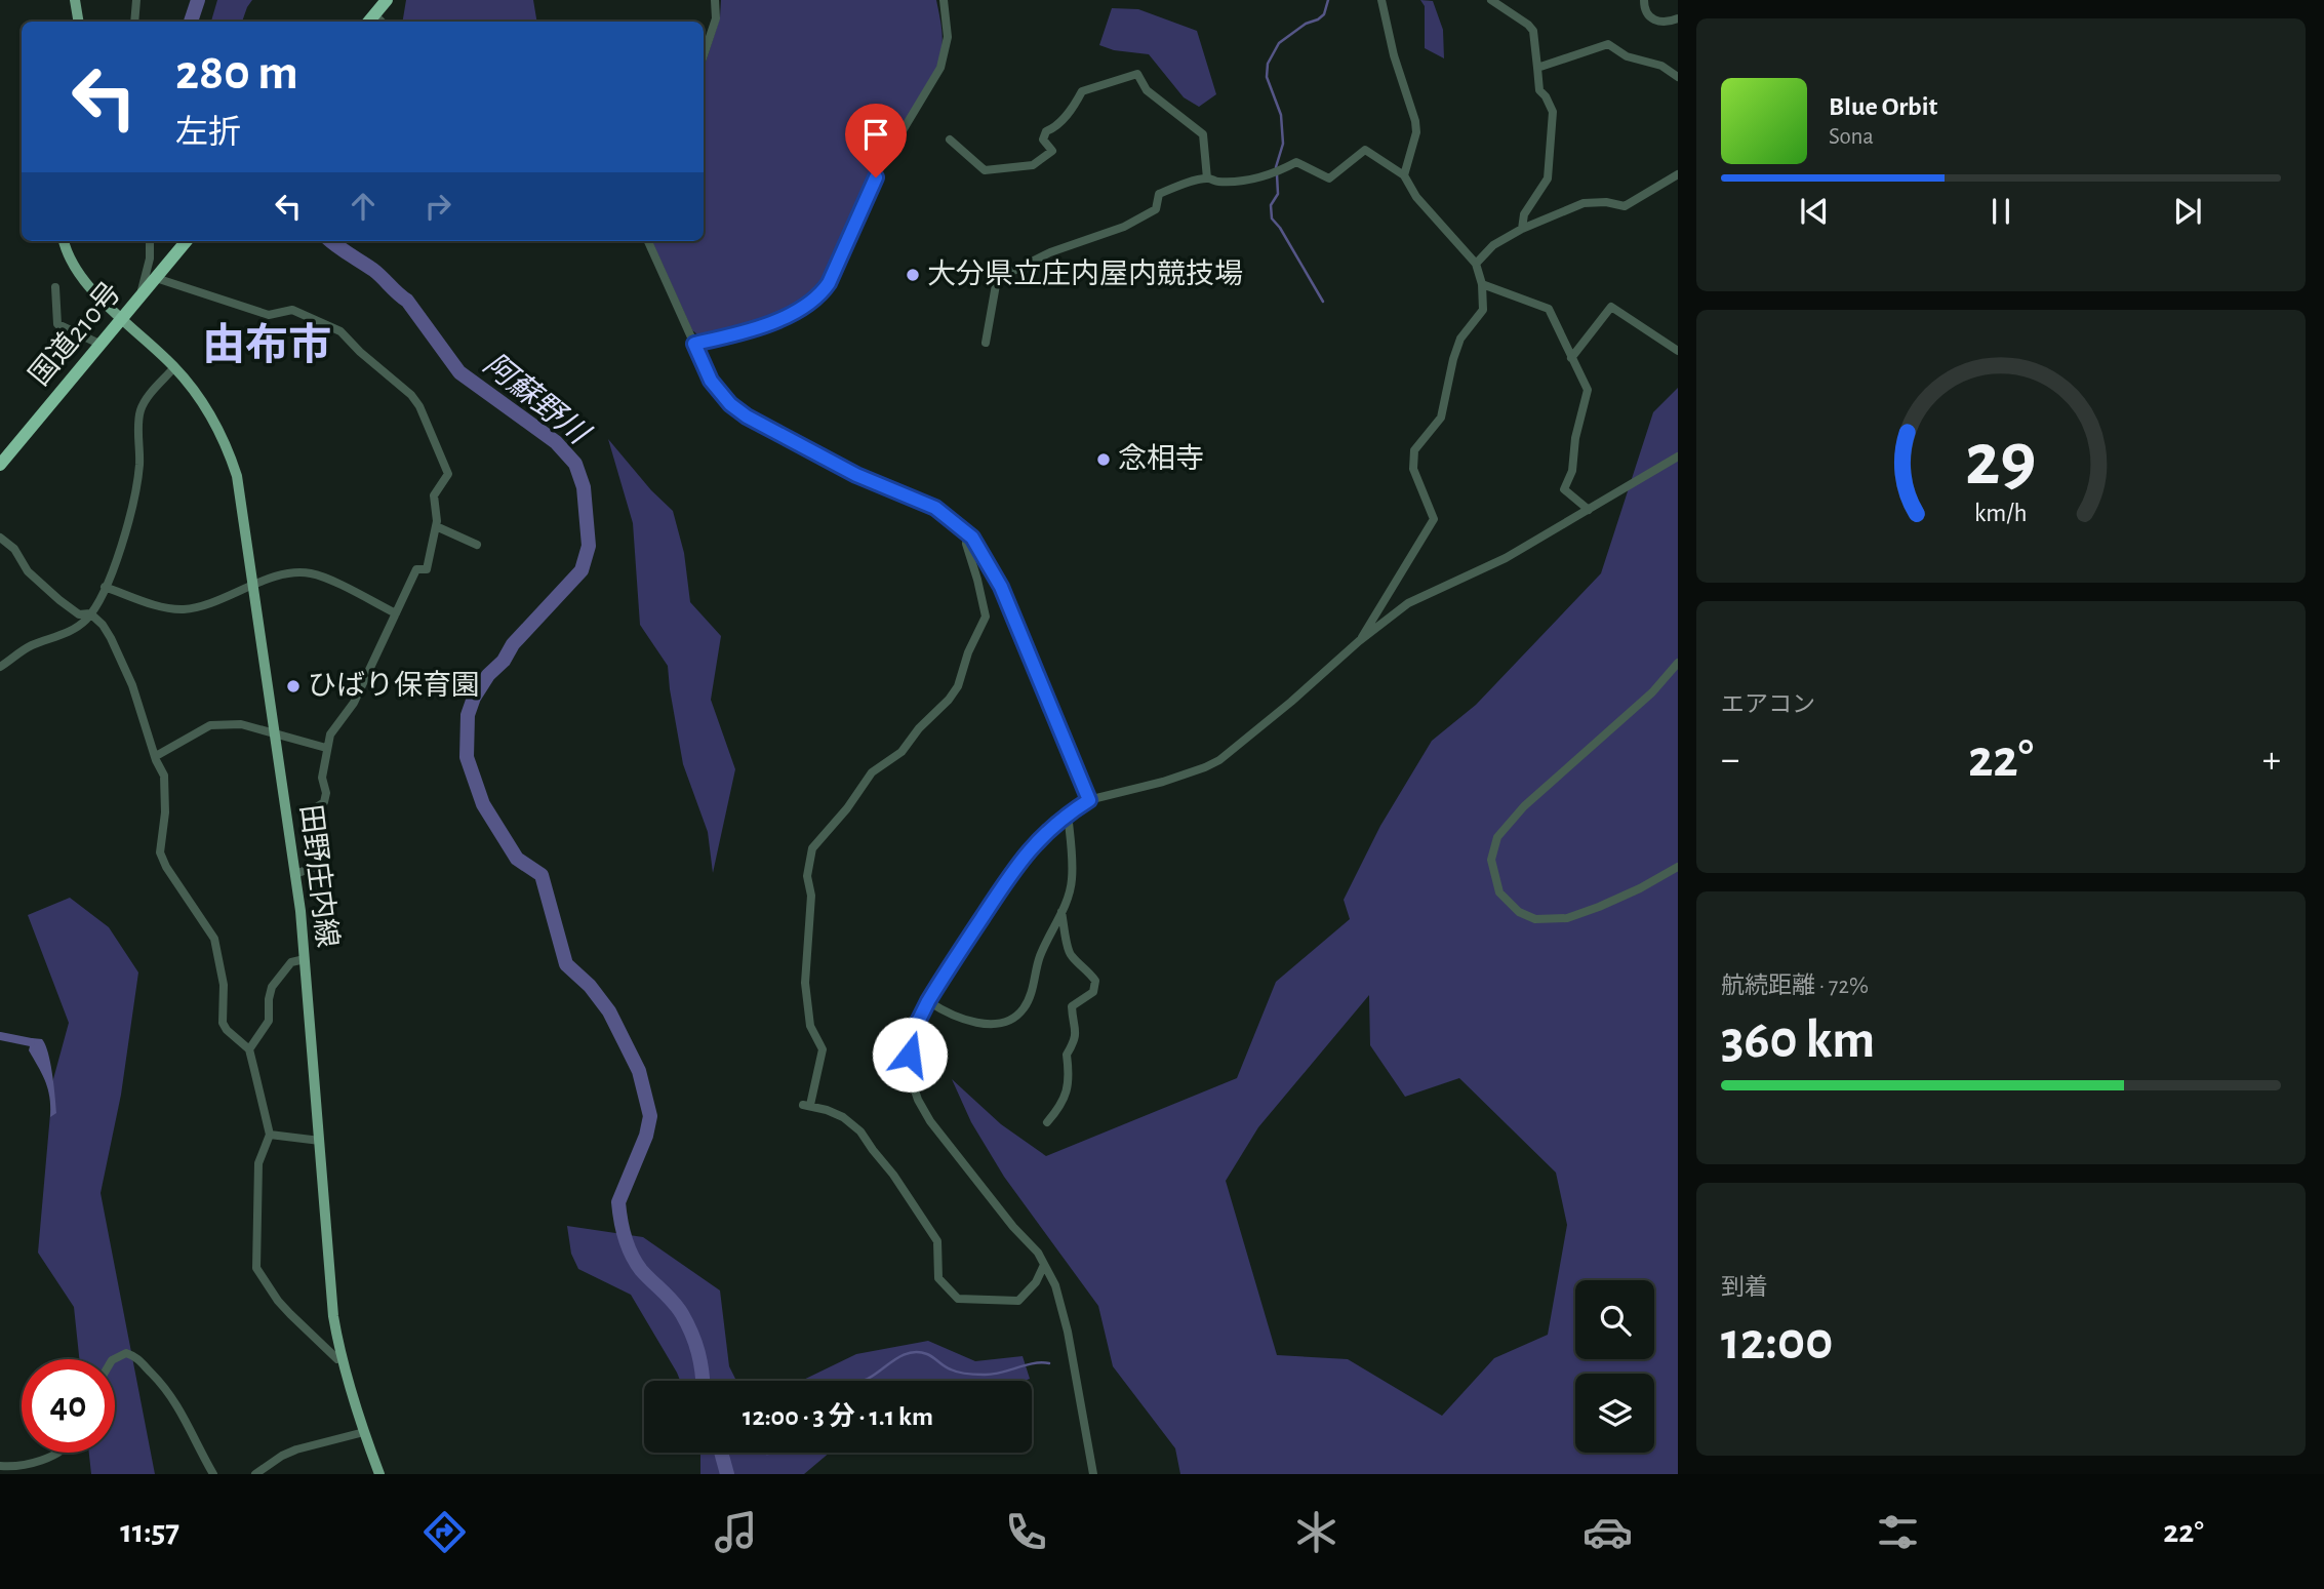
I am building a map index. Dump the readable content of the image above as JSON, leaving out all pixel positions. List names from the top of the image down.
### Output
{
  "streets": {
    "highway": ["国道210号"],
    "main road": ["田野庄内線"]
  },
  "crossings": [
    ["国道210号", "田野庄内線"]
  ],
  "districts": ["由布市"],
  "water": ["阿蘇野川"],
  "places": ["大分県立庄内屋内競技場", "念相寺", "ひばり保育園"],
  "page": {
    "turn": ["280 m", "左折"],
    "song": ["Blue Orbit", "Sona"],
    "tile": [
      "エアコン",
      ["航続距離 · 72%", "360 km"],
      ["到着", "12:00"]
    ],
    "heat": ["−", "22°", "+"],
    "limit": "40",
    "trip": "12:00 · 3 分 · 1.1 km",
    "tabs": ["11:57", "22°"],
    "gauge": ["29", "km/h"]
  }
}
